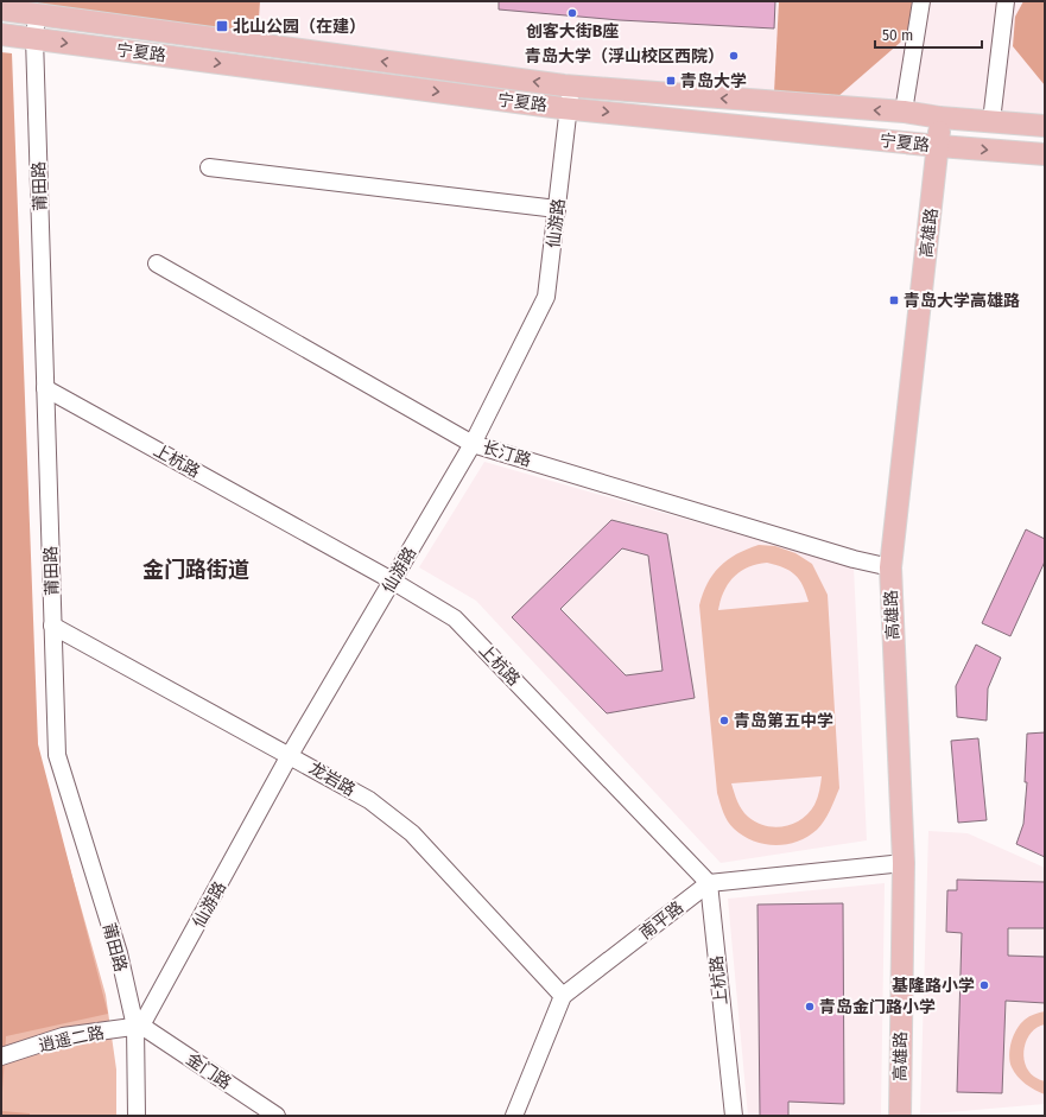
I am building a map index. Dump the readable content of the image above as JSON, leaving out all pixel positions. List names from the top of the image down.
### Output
{
  "streets": {
    "main road": ["宁夏路", "高雄路"],
    "street": [
      "莆田路",
      "仙游路",
      "长汀路",
      "上杭路",
      "龙岩路",
      "南平路",
      "逍遥二路",
      "金门路"
    ]
  },
  "crossings": [
    ["宁夏路", "莆田路"],
    ["宁夏路", "仙游路"],
    ["宁夏路", "高雄路"],
    ["莆田路", "仙游路"],
    ["莆田路", "上杭路"],
    ["莆田路", "龙岩路"],
    ["莆田路", "逍遥二路"],
    ["莆田路", "金门路"],
    ["仙游路", "长汀路"],
    ["仙游路", "上杭路"],
    ["仙游路", "龙岩路"],
    ["仙游路", "逍遥二路"],
    ["仙游路", "金门路"],
    ["高雄路", "长汀路"],
    ["上杭路", "南平路"],
    ["龙岩路", "南平路"],
    ["逍遥二路", "金门路"]
  ],
  "districts": ["金门路街道"],
  "places": {
    "other": [
      "创客大街B座",
      "青岛大学（浮山校区西院）",
      "青岛第五中学",
      "基隆路小学",
      "青岛金门路小学"
    ],
    "transit": ["北山公园（在建）", "青岛大学", "青岛大学高雄路"]
  },
  "scale_bar": "50 m"
}
